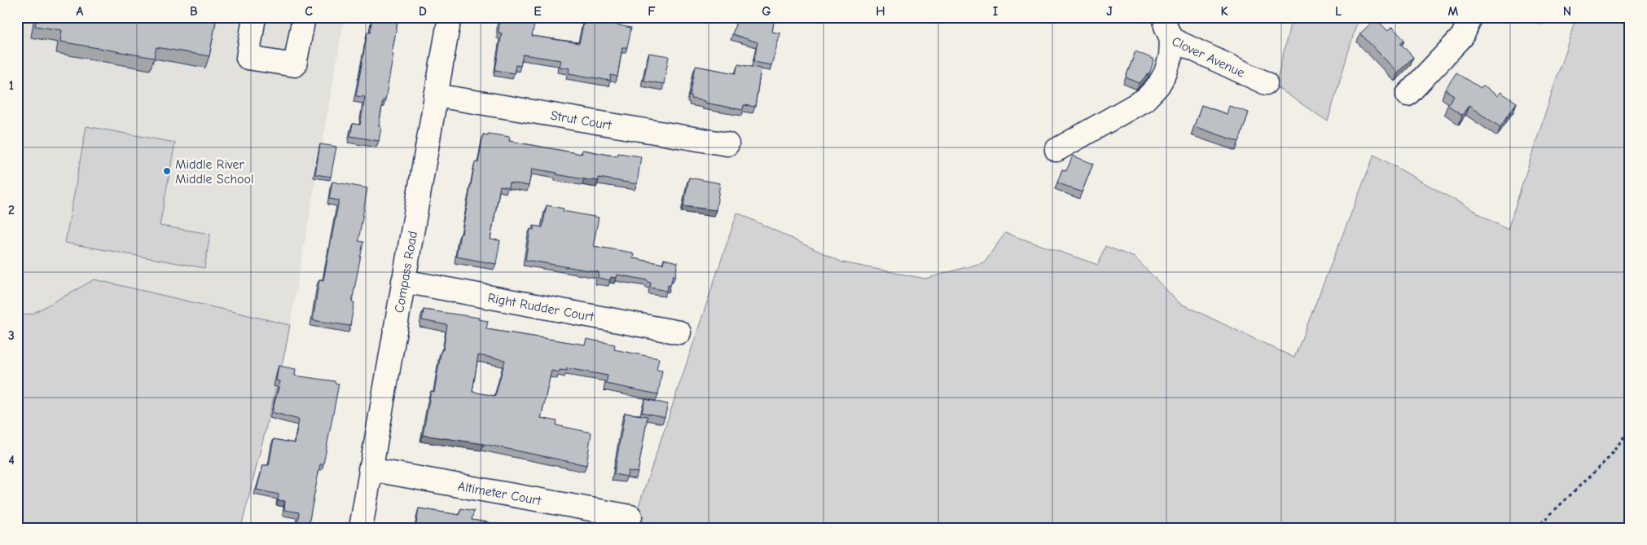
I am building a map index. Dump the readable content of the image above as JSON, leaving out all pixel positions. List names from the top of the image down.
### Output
{
  "streets": {
    "street": [
      "Clover Avenue",
      "Strut Court",
      "Compass Road",
      "Right Rudder Court",
      "Altimeter Court"
    ]
  },
  "crossings": [
    ["Strut Court", "Compass Road"],
    ["Compass Road", "Right Rudder Court"],
    ["Compass Road", "Altimeter Court"]
  ],
  "places": ["Middle River Middle School"],
  "grid": {
    "columns": [
      "A",
      "B",
      "C",
      "D",
      "E",
      "F",
      "G",
      "H",
      "I",
      "J",
      "K",
      "L",
      "M",
      "N"
    ],
    "rows": [
      "1",
      "2",
      "3",
      "4"
    ]
  }
}
